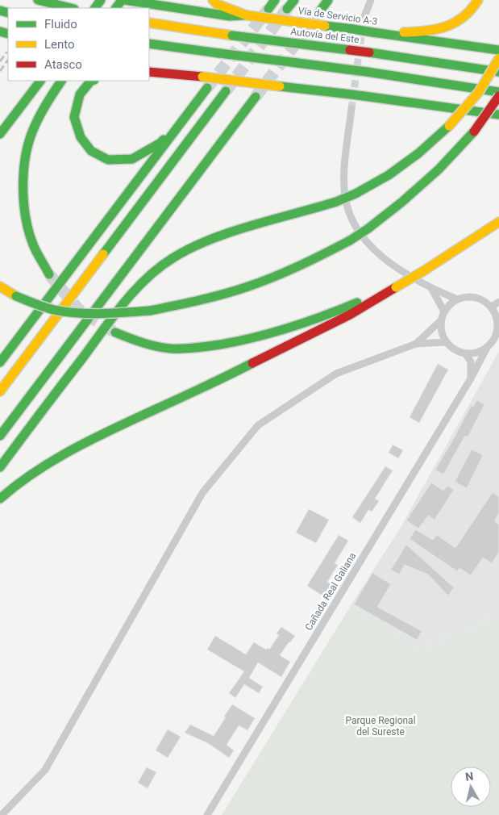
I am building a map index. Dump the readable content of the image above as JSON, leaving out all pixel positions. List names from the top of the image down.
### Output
{
  "streets": {
    "main road": ["Vía de Servicio A-3", "Autovía del Este"],
    "street": ["Cañada Real Galiana"]
  },
  "parks": ["Parque Regional del Sureste"],
  "legend": ["Fluido", "Lento", "Atasco"],
  "north": "top"
}
